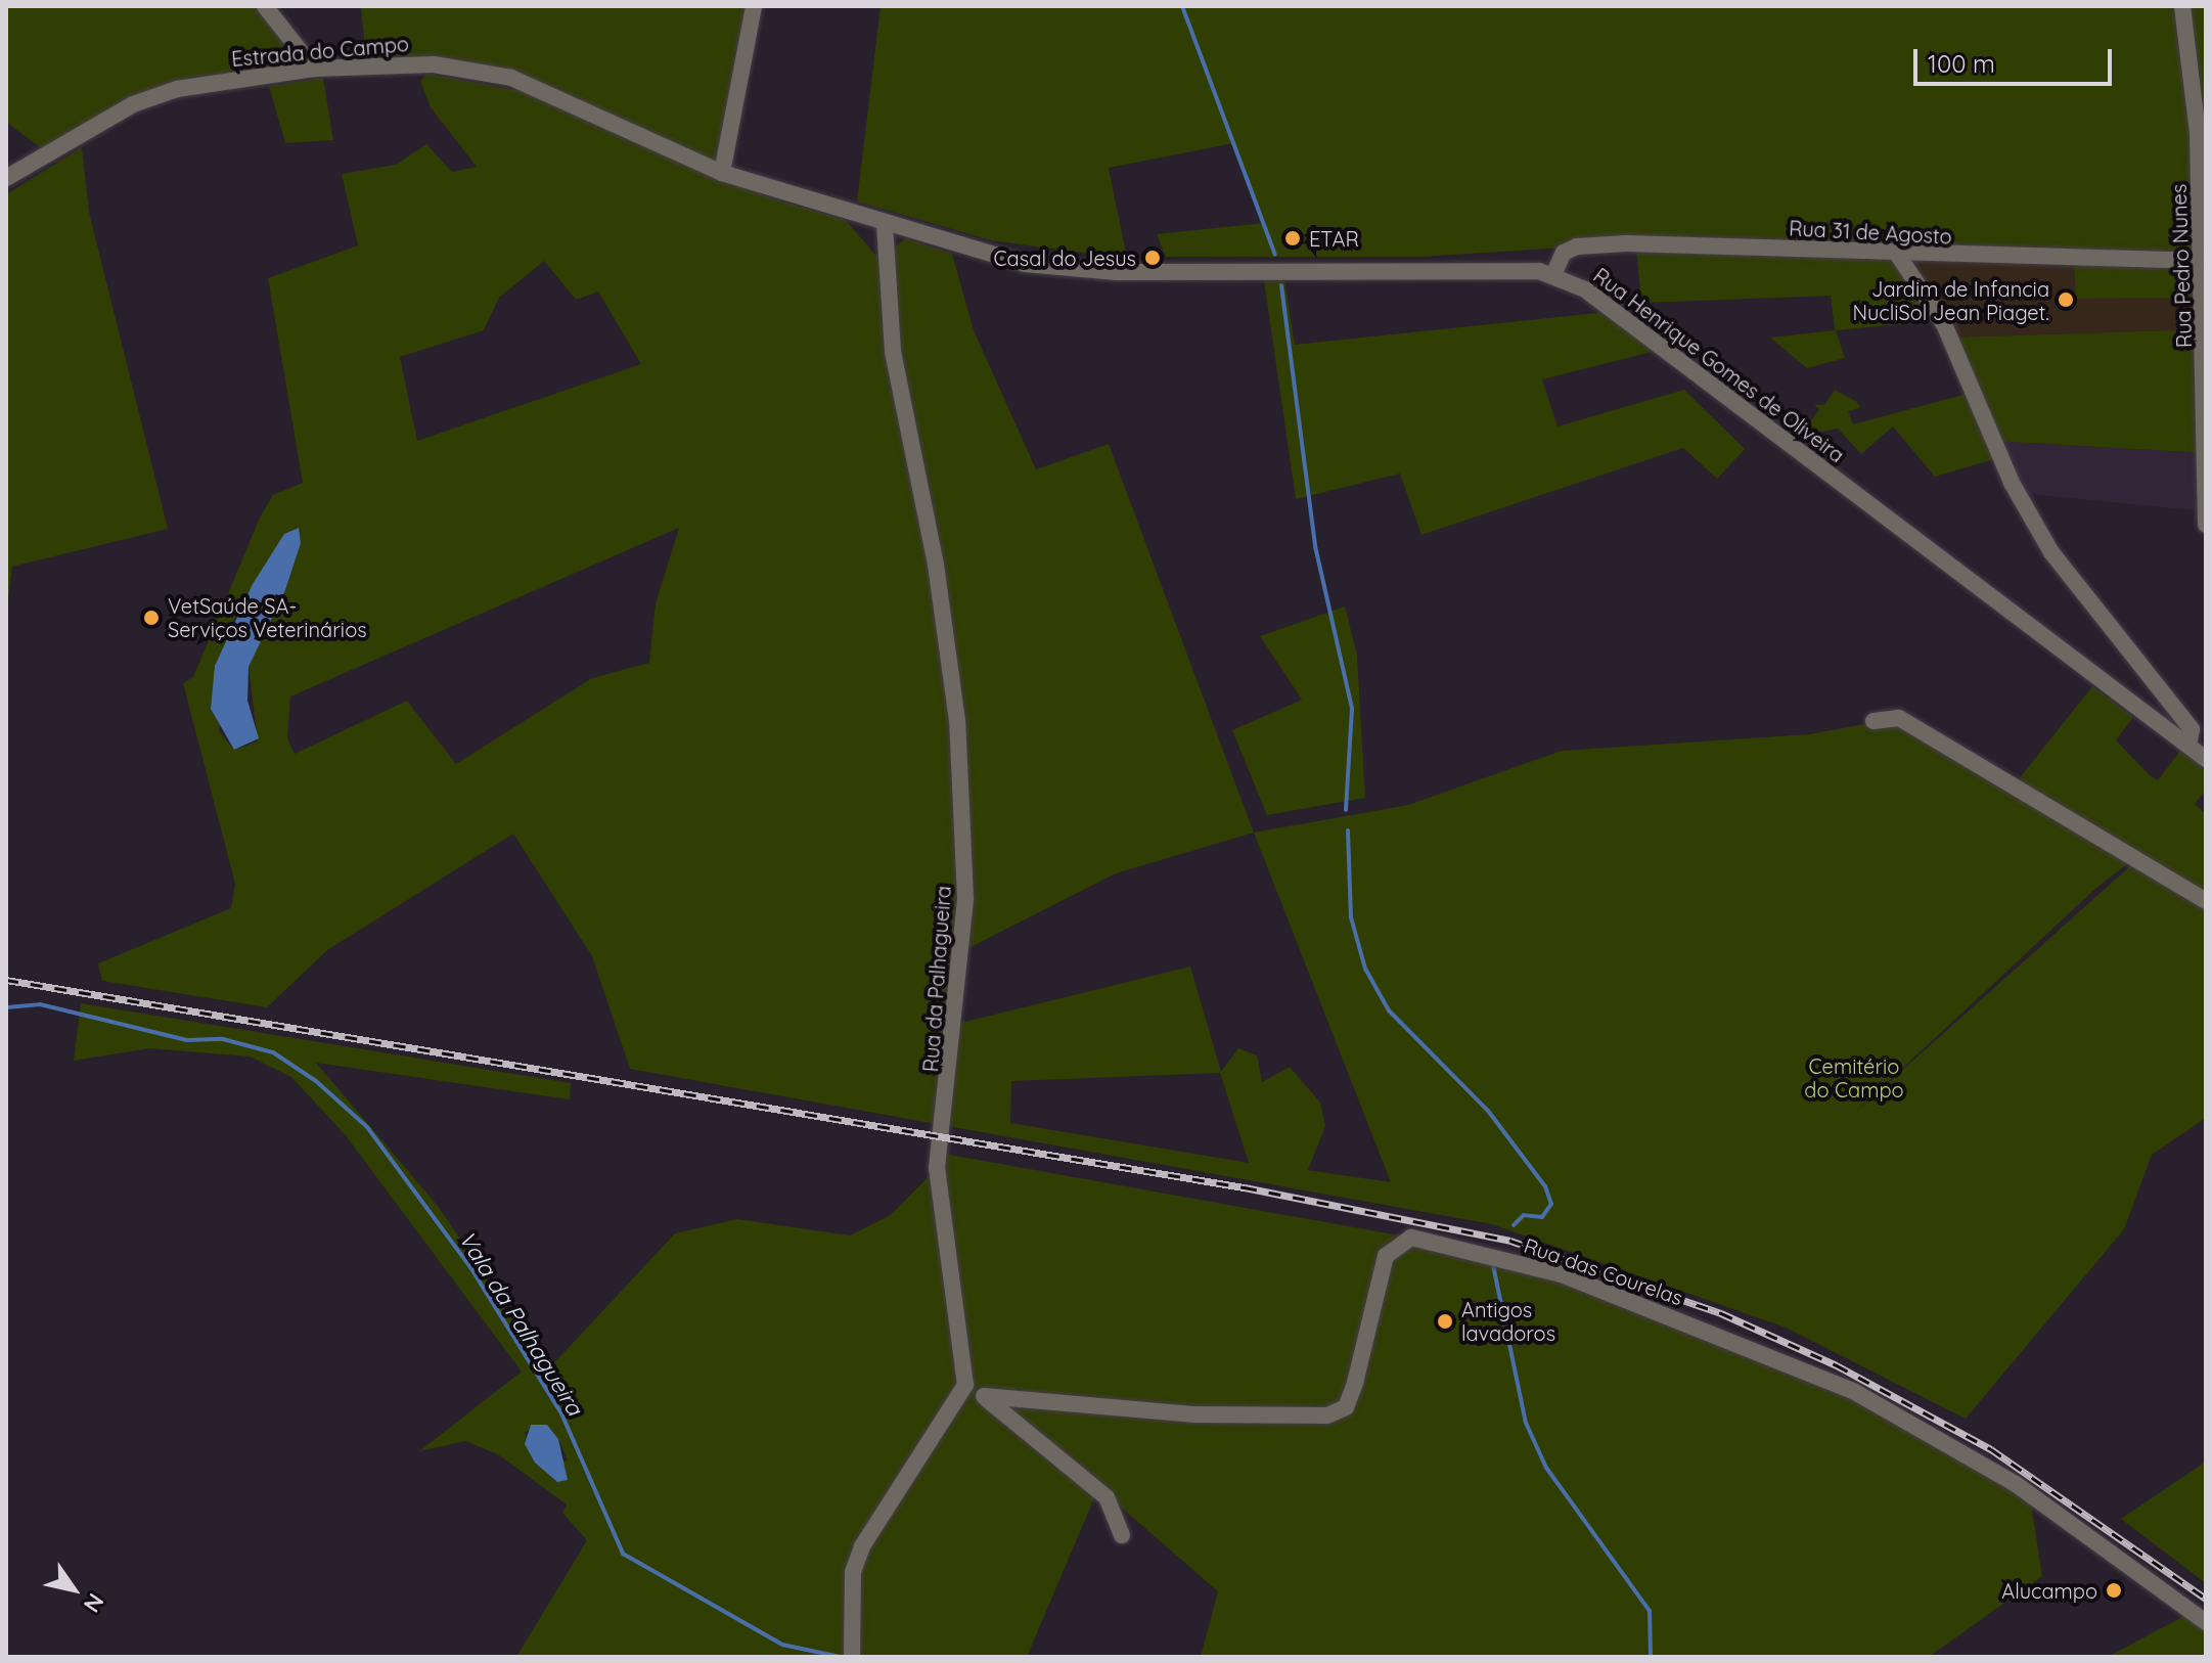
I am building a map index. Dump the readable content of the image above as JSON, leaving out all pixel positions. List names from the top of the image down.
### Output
{
  "streets": {
    "street": [
      "Estrada do Campo",
      "Rua 31 de Agosto",
      "Rua Pedro Nunes",
      "Rua Henrique Gomes de Oliveira",
      "Rua da Palhagueira",
      "Rua das Courelas"
    ]
  },
  "crossings": [
    ["Estrada do Campo", "Rua Henrique Gomes de Oliveira"],
    ["Rua 31 de Agosto", "Rua Pedro Nunes"],
    ["Rua 31 de Agosto", "Rua Henrique Gomes de Oliveira"],
    ["Rua Henrique Gomes de Oliveira", "Rua da Palhagueira"]
  ],
  "water": ["Vala da Palhagueira"],
  "parks": ["Cemitério do Campo"],
  "places": [
    "ETAR",
    "Casal do Jesus",
    "Jardim de Infancia NucliSol Jean Piaget.",
    "VetSaúde SA- Serviços Veterinários",
    "Antigos lavadoros",
    "Alucampo"
  ],
  "scale_bar": "100 m",
  "north": "bottom right"
}
